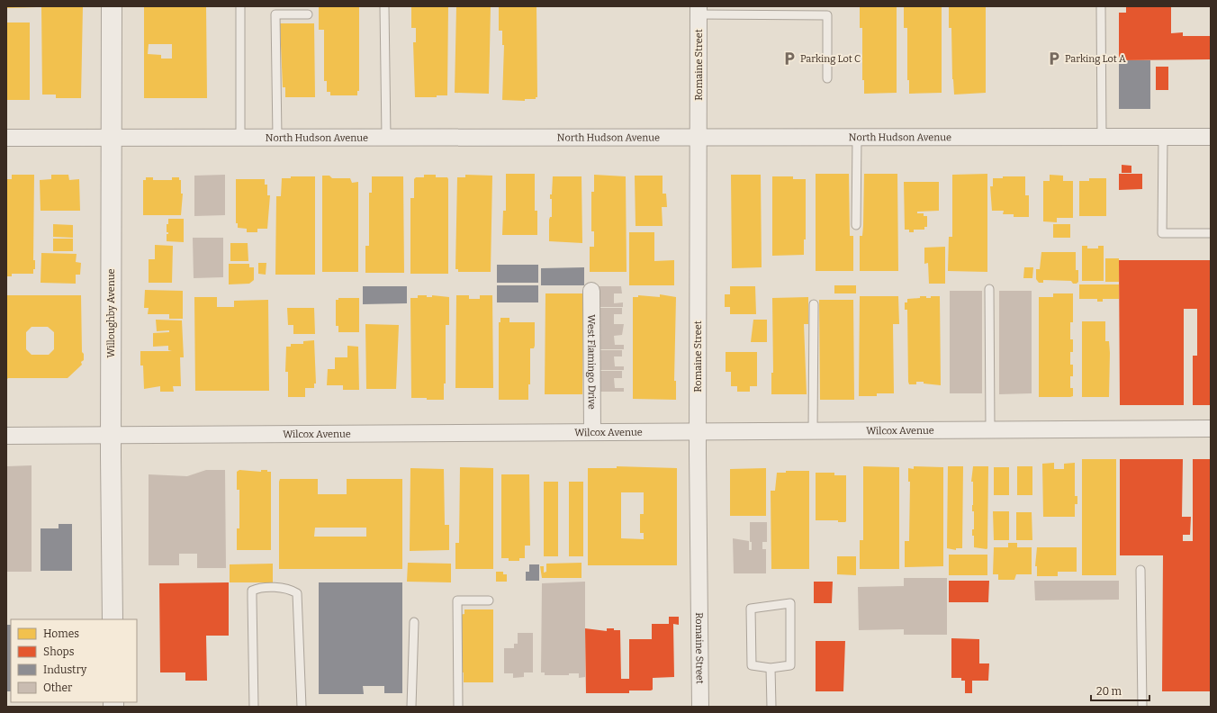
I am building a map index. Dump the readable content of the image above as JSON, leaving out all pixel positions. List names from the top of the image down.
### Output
{
  "streets": {
    "street": [
      "Romaine Street",
      "North Hudson Avenue",
      "Willoughby Avenue",
      "West Flamingo Drive",
      "Wilcox Avenue"
    ]
  },
  "crossings": [
    ["Romaine Street", "North Hudson Avenue"],
    ["Romaine Street", "Wilcox Avenue"],
    ["North Hudson Avenue", "Willoughby Avenue"],
    ["Willoughby Avenue", "Wilcox Avenue"],
    ["West Flamingo Drive", "Wilcox Avenue"]
  ],
  "places": {
    "parking": ["Parking Lot C", "Parking Lot A"]
  },
  "legend": [
    "Homes",
    "Shops",
    "Industry",
    "Other"
  ],
  "scale_bar": "20 m"
}
